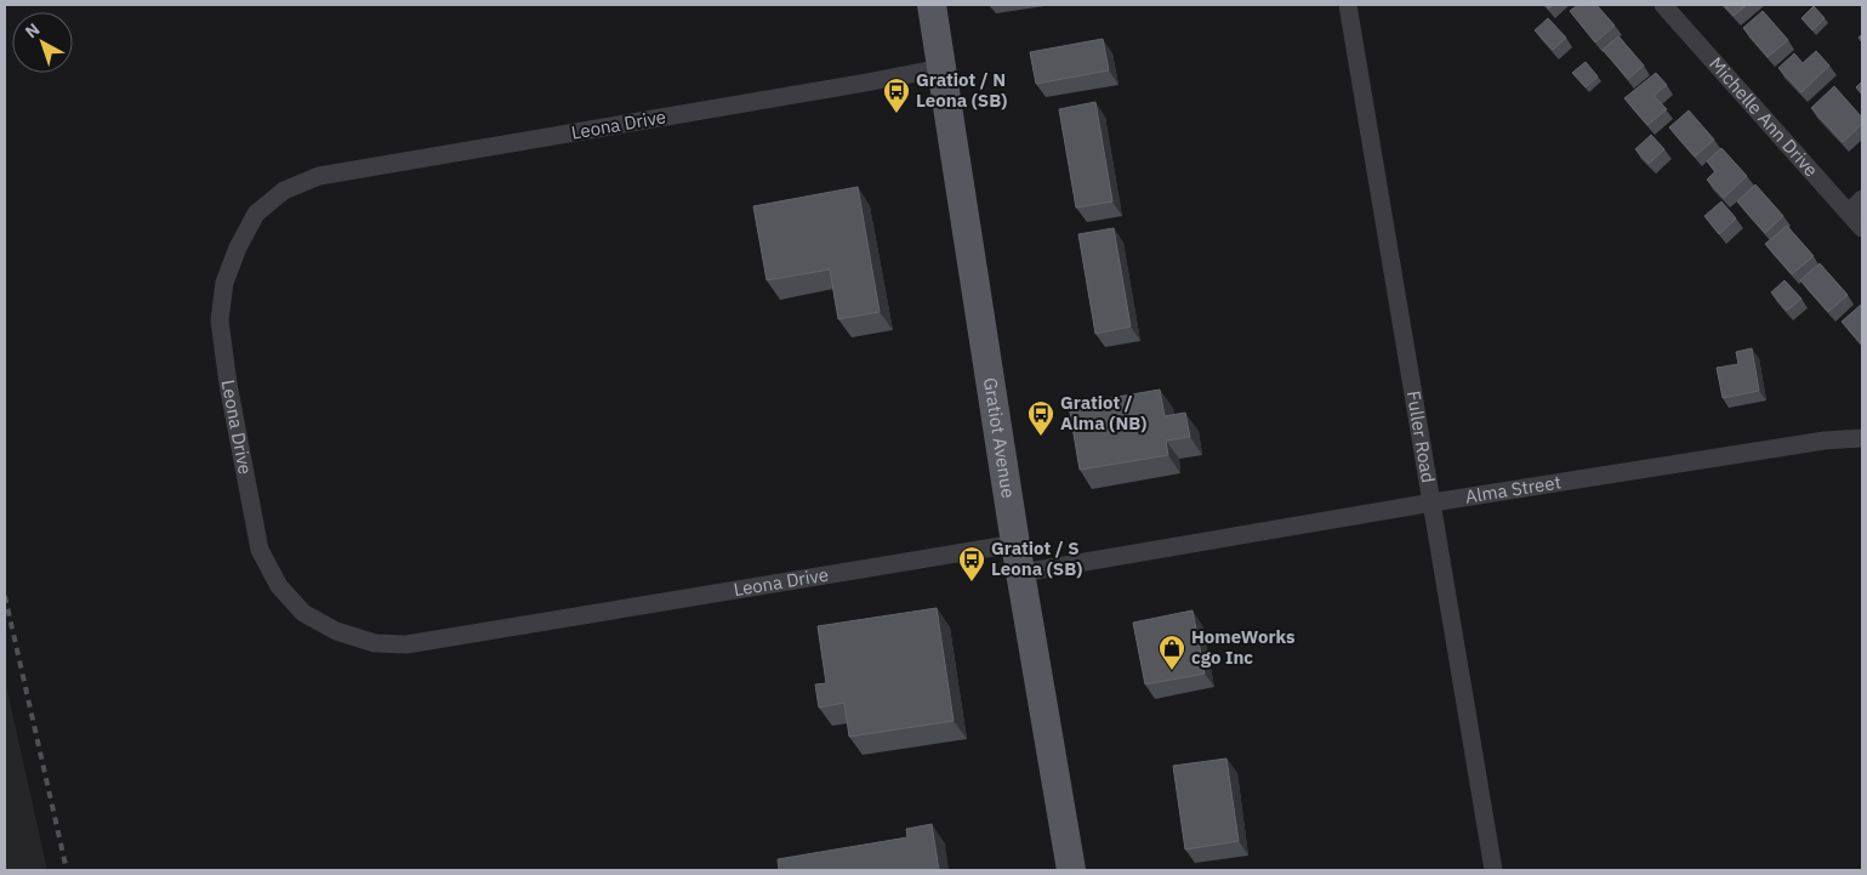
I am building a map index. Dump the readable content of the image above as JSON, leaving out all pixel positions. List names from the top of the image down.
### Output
{
  "streets": {
    "main road": ["Gratiot Avenue"],
    "street": [
      "Michelle Ann Drive",
      "Leona Drive",
      "Fuller Road",
      "Alma Street"
    ]
  },
  "crossings": [
    ["Leona Drive", "Gratiot Avenue"],
    ["Fuller Road", "Alma Street"],
    ["Gratiot Avenue", "Alma Street"]
  ],
  "places": {
    "bus stop": ["Gratiot / N Leona (SB)", "Gratiot / Alma (NB)", "Gratiot / S Leona (SB)"],
    "shop": ["HomeWorks cgo Inc"]
  },
  "north": "top left"
}
